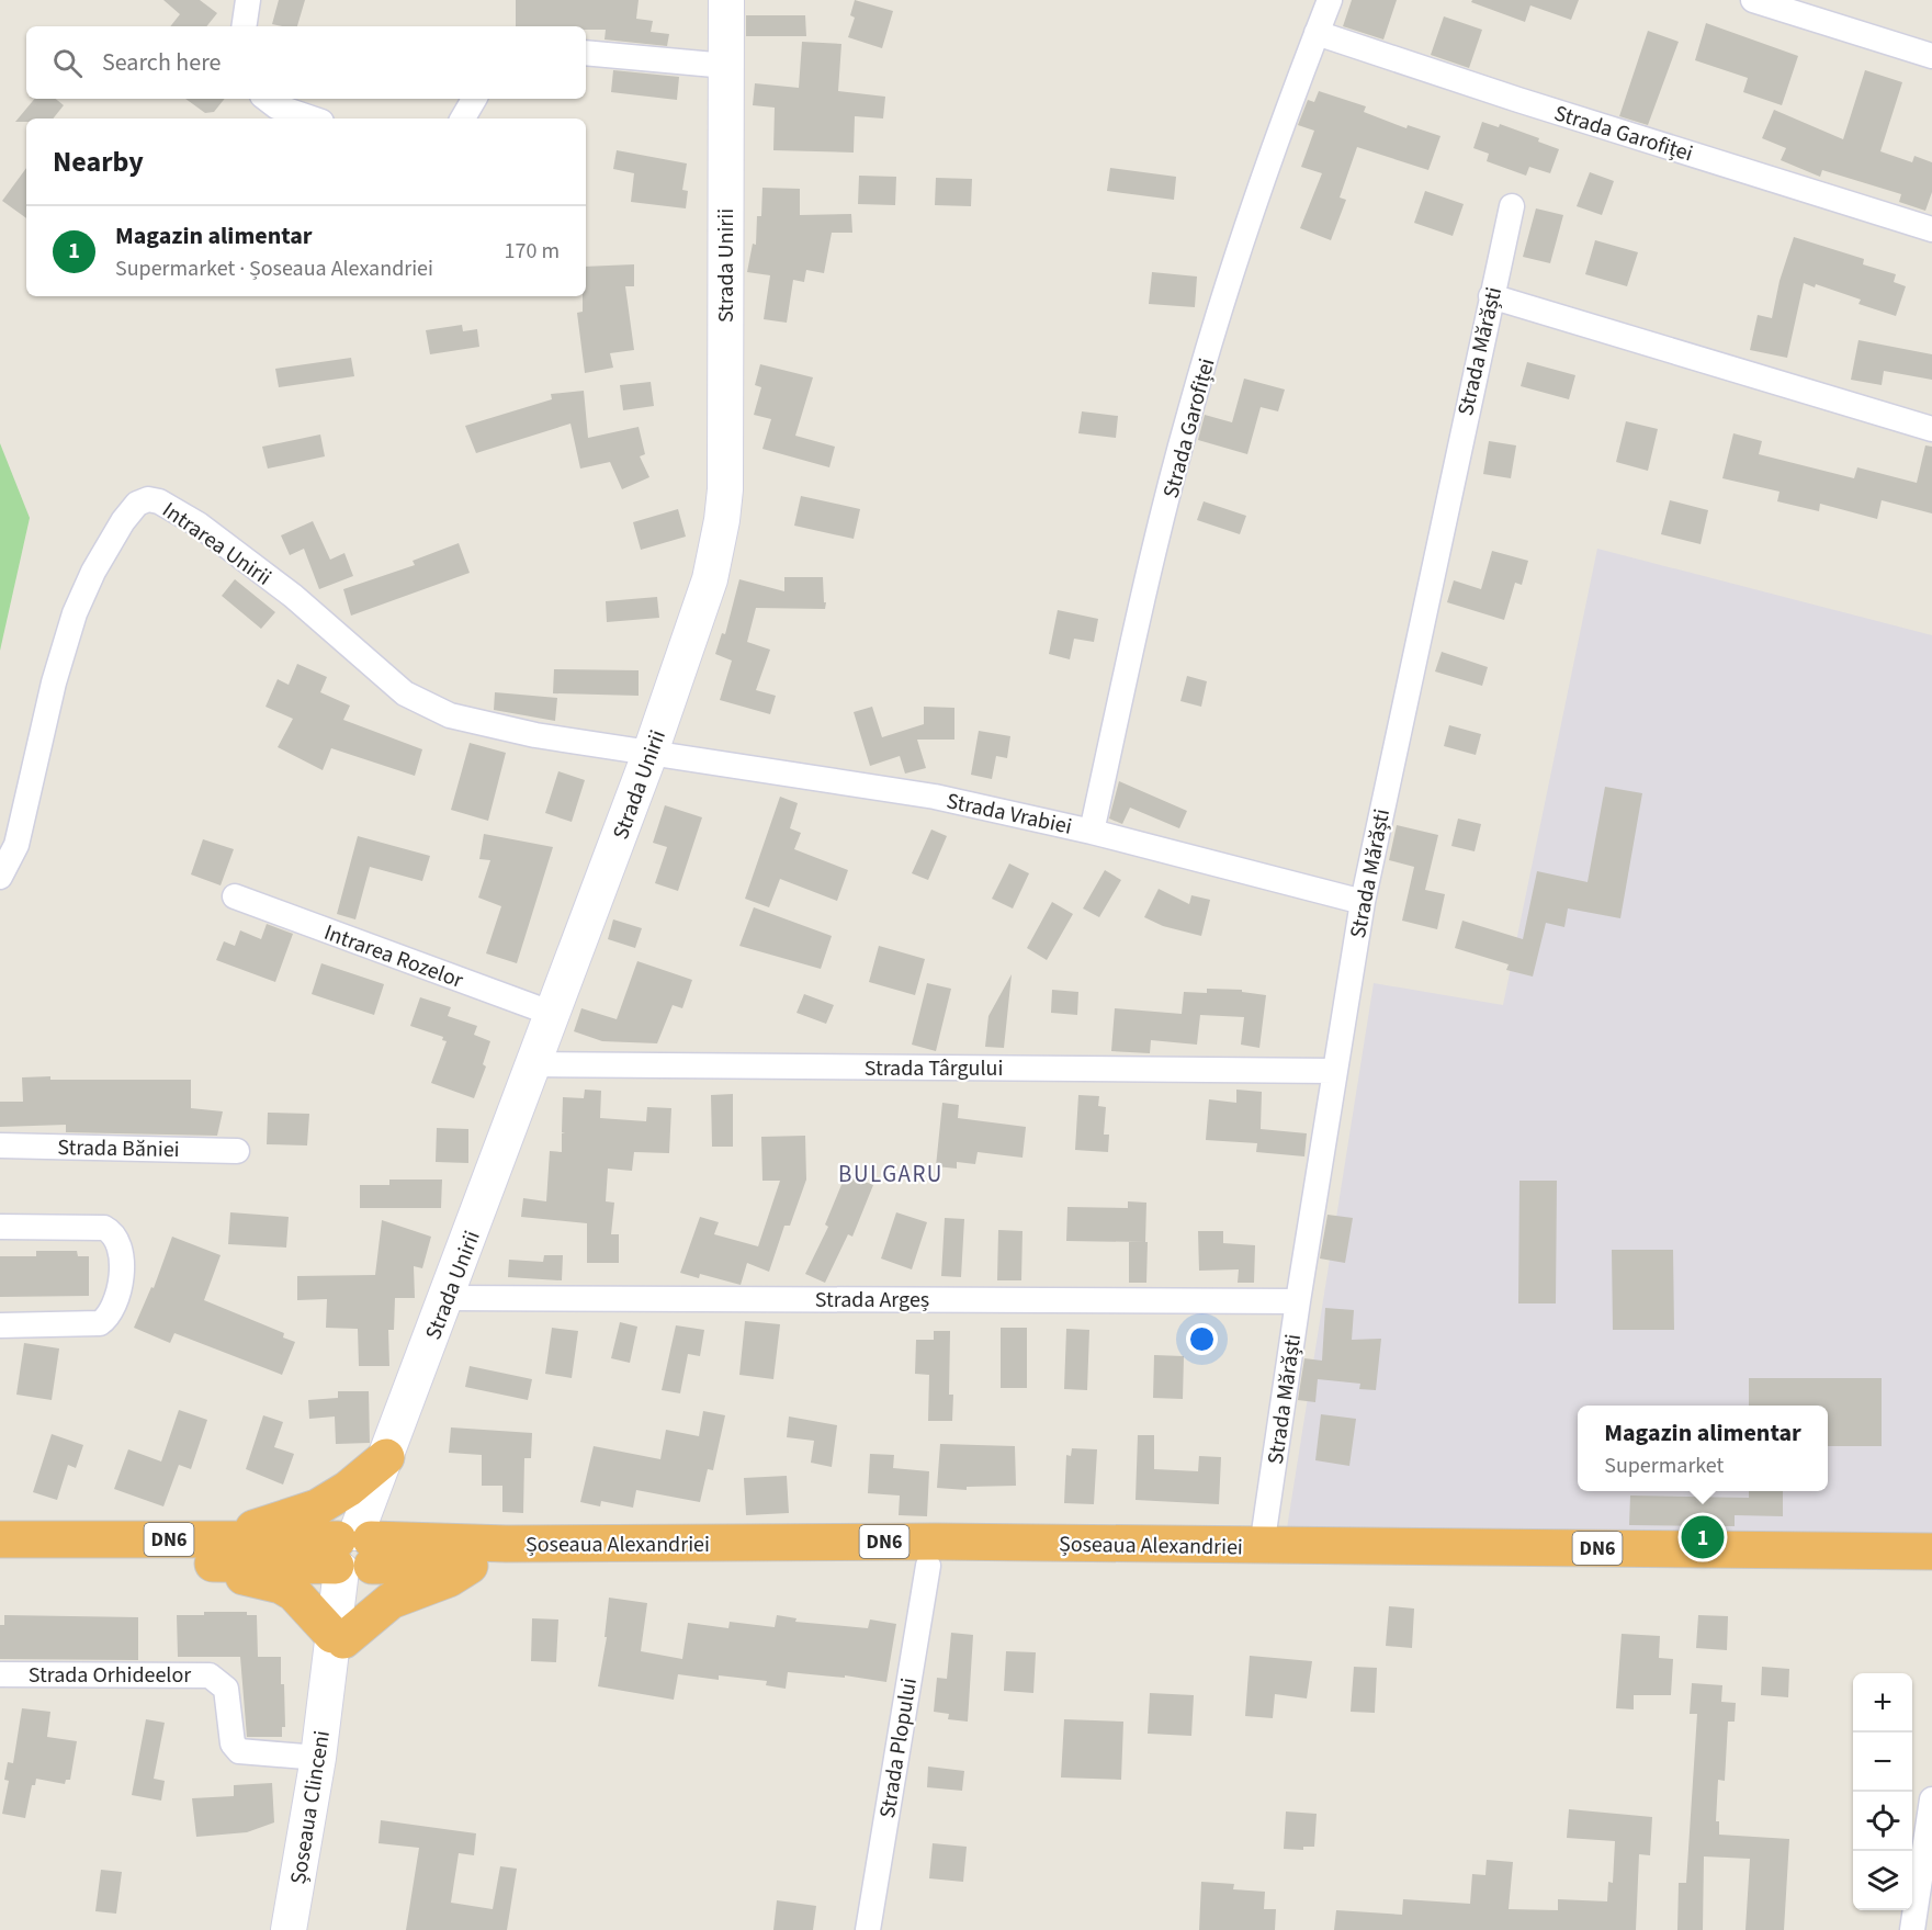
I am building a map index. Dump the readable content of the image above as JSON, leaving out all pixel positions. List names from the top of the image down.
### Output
{
  "streets": {
    "highway": ["DN6", "Șoseaua Alexandriei"],
    "main road": ["Strada Unirii", "Șoseaua Clinceni"],
    "street": [
      "Strada Garofiței",
      "Strada Mărăști",
      "Intrarea Unirii",
      "Strada Vrabiei",
      "Intrarea Rozelor",
      "Strada Târgului",
      "Strada Băniei",
      "Strada Argeș",
      "Strada Orhideelor",
      "Strada Plopului"
    ]
  },
  "crossings": [
    ["Strada Garofiței", "Strada Vrabiei"],
    ["Strada Unirii", "Intrarea Unirii"],
    ["Strada Unirii", "Strada Vrabiei"],
    ["Strada Unirii", "Intrarea Rozelor"],
    ["Strada Unirii", "Strada Târgului"],
    ["Strada Unirii", "Strada Argeș"],
    ["Strada Unirii", "Șoseaua Alexandriei"],
    ["Strada Unirii", "Șoseaua Clinceni"],
    ["Strada Mărăști", "Strada Vrabiei"],
    ["Strada Mărăști", "Strada Târgului"],
    ["Strada Mărăști", "Strada Argeș"],
    ["Strada Mărăști", "Șoseaua Alexandriei"],
    ["Intrarea Unirii", "Strada Vrabiei"],
    ["Șoseaua Alexandriei", "Strada Plopului"],
    ["Șoseaua Alexandriei", "Șoseaua Clinceni"],
    ["Strada Orhideelor", "Șoseaua Clinceni"]
  ],
  "districts": ["BULGARU"],
  "page": {
    "search": "Search here",
    "heading": "Nearby",
    "list": [
      {
        "mark": "1",
        "name": "Magazin alimentar",
        "note": "Supermarket · Șoseaua Alexandriei",
        "value": "170 m"
      }
    ],
    "popup": ["Magazin alimentar", "Supermarket"],
    "pins": "1",
    "map_buttons": ["+", "−"]
  }
}
